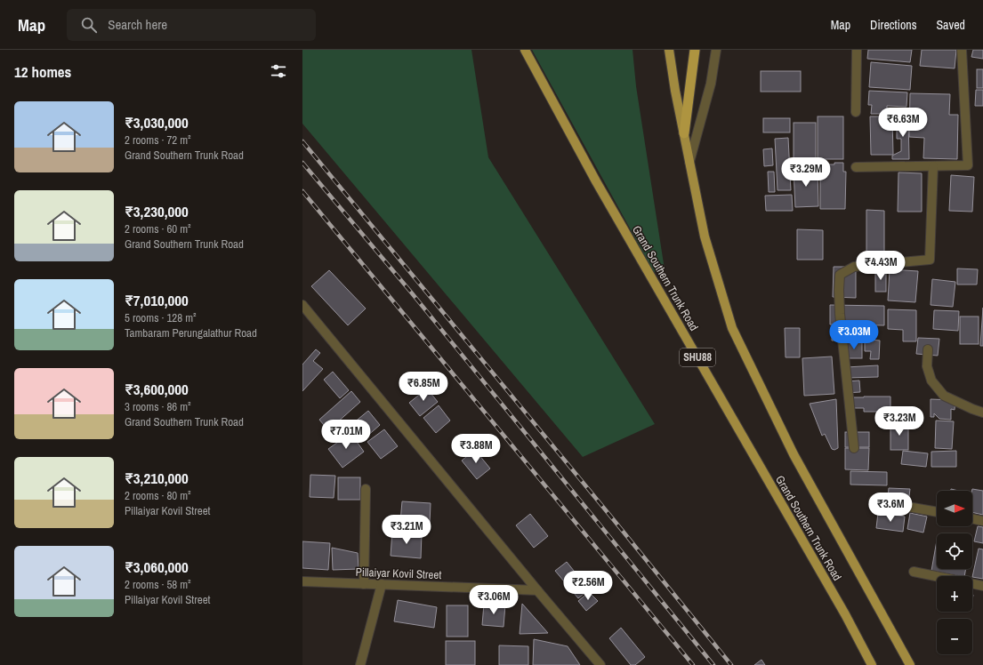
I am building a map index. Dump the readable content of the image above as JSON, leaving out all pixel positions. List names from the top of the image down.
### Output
{
  "streets": {
    "main road": ["Grand Southern Trunk Road", "SHU88"],
    "street": ["Pillaiyar Kovil Street"]
  },
  "north": "right",
  "page": {
    "header": "Map",
    "search": "Search here",
    "nav": ["Map", "Directions", "Saved"],
    "heading": "12 homes",
    "list": [
      {
        "name": "₹3,030,000",
        "note": "2 rooms · 72 m² · Grand Southern Trunk Road"
      },
      {
        "name": "₹3,230,000",
        "note": "2 rooms · 60 m² · Grand Southern Trunk Road"
      },
      {
        "name": "₹7,010,000",
        "note": "5 rooms · 128 m² · Tambaram Perungalathur Road"
      },
      {
        "name": "₹3,600,000",
        "note": "3 rooms · 86 m² · Grand Southern Trunk Road"
      },
      {
        "name": "₹3,210,000",
        "note": "2 rooms · 80 m² · Pillaiyar Kovil Street"
      },
      {
        "name": "₹3,060,000",
        "note": "2 rooms · 58 m² · Pillaiyar Kovil Street"
      }
    ],
    "price": [
      "₹6.63M",
      "₹3.29M",
      "₹4.43M",
      "₹3.03M",
      "₹6.85M",
      "₹3.23M",
      "₹7.01M",
      "₹3.88M",
      "₹3.6M",
      "₹3.21M",
      "₹2.56M",
      "₹3.06M"
    ],
    "map_buttons": ["+", "−"]
  }
}
